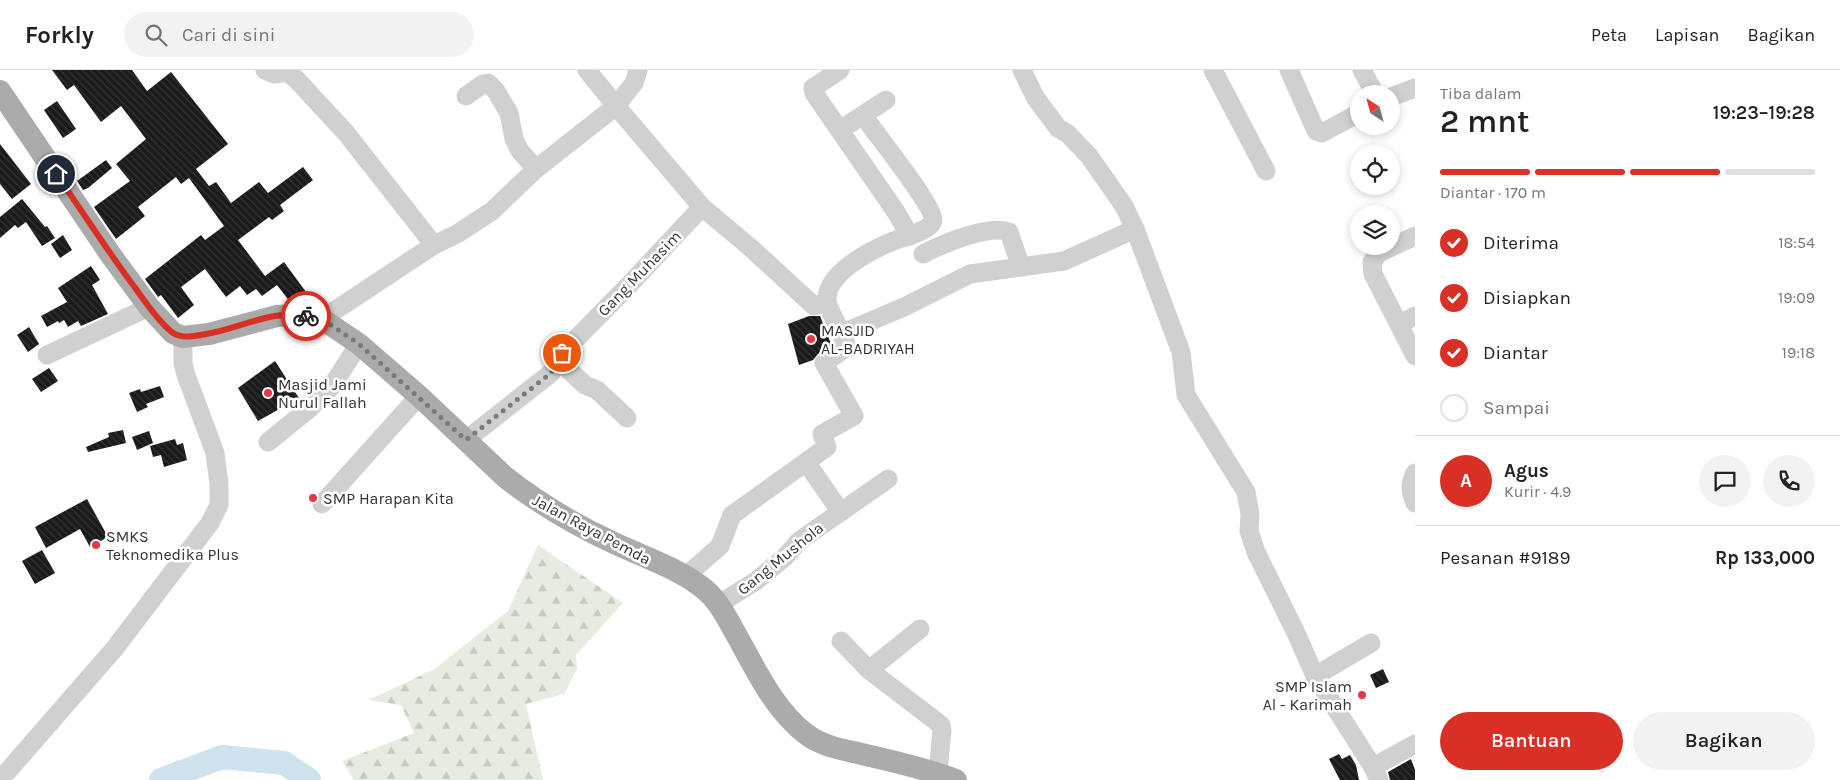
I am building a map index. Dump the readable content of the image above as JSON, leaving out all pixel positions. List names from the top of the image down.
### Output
{
  "streets": {
    "main road": ["Jalan Raya Pemda"],
    "street": ["Gang Muhasim", "Gang Mushola"]
  },
  "crossings": [
    ["Gang Muhasim", "Jalan Raya Pemda"],
    ["Jalan Raya Pemda", "Gang Mushola"]
  ],
  "places": [
    "MASJID AL-BADRIYAH",
    "Masjid Jami Nurul Fallah",
    "SMP Harapan Kita",
    "SMKS Teknomedika Plus",
    "SMP Islam Al - Karimah"
  ],
  "north": "top left",
  "page": {
    "header": "Forkly",
    "search": "Cari di sini",
    "nav": ["Peta", "Lapisan", "Bagikan"],
    "heading": ["2 mnt", "Tiba dalam", "19:23–19:28"],
    "panel": [
      "Agus",
      "Kurir · 4.9",
      "Pesanan #9189",
      "Rp 133,000"
    ],
    "bar": "Diantar · 170 m",
    "list": [
      ["Diterima", "18:54"],
      ["Disiapkan", "19:09"],
      ["Diantar", "19:18"],
      "Sampai"
    ],
    "round": "A",
    "buttons": ["Bantuan", "Bagikan"]
  }
}
